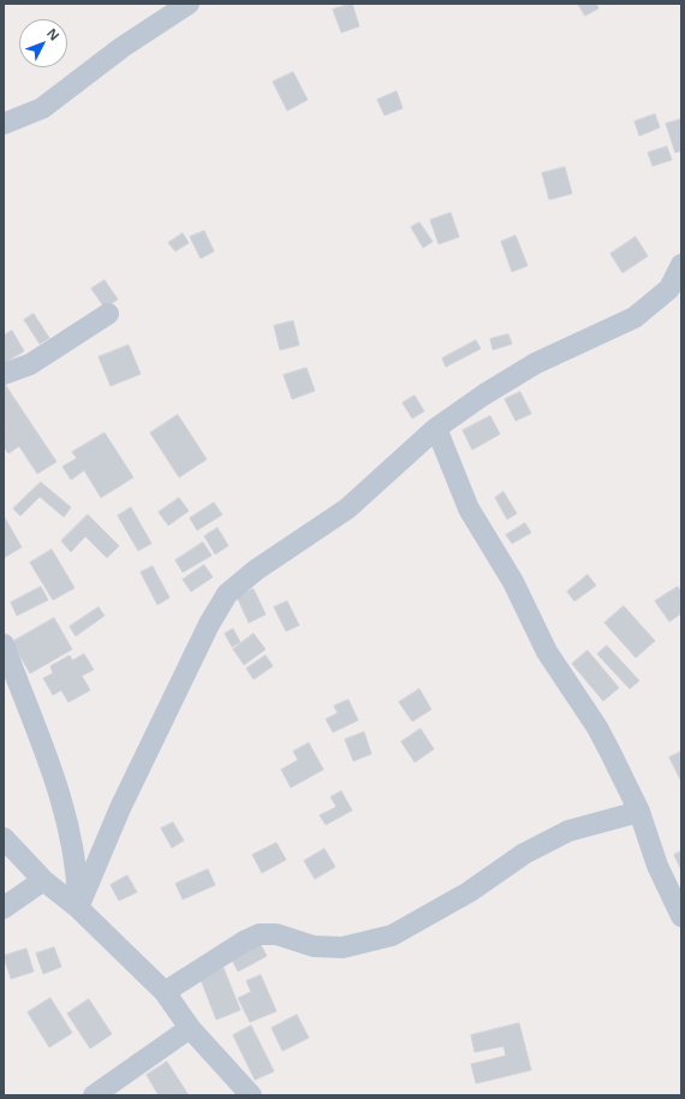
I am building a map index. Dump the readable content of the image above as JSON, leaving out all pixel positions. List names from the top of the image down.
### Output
{
  "north": "top right"
}
